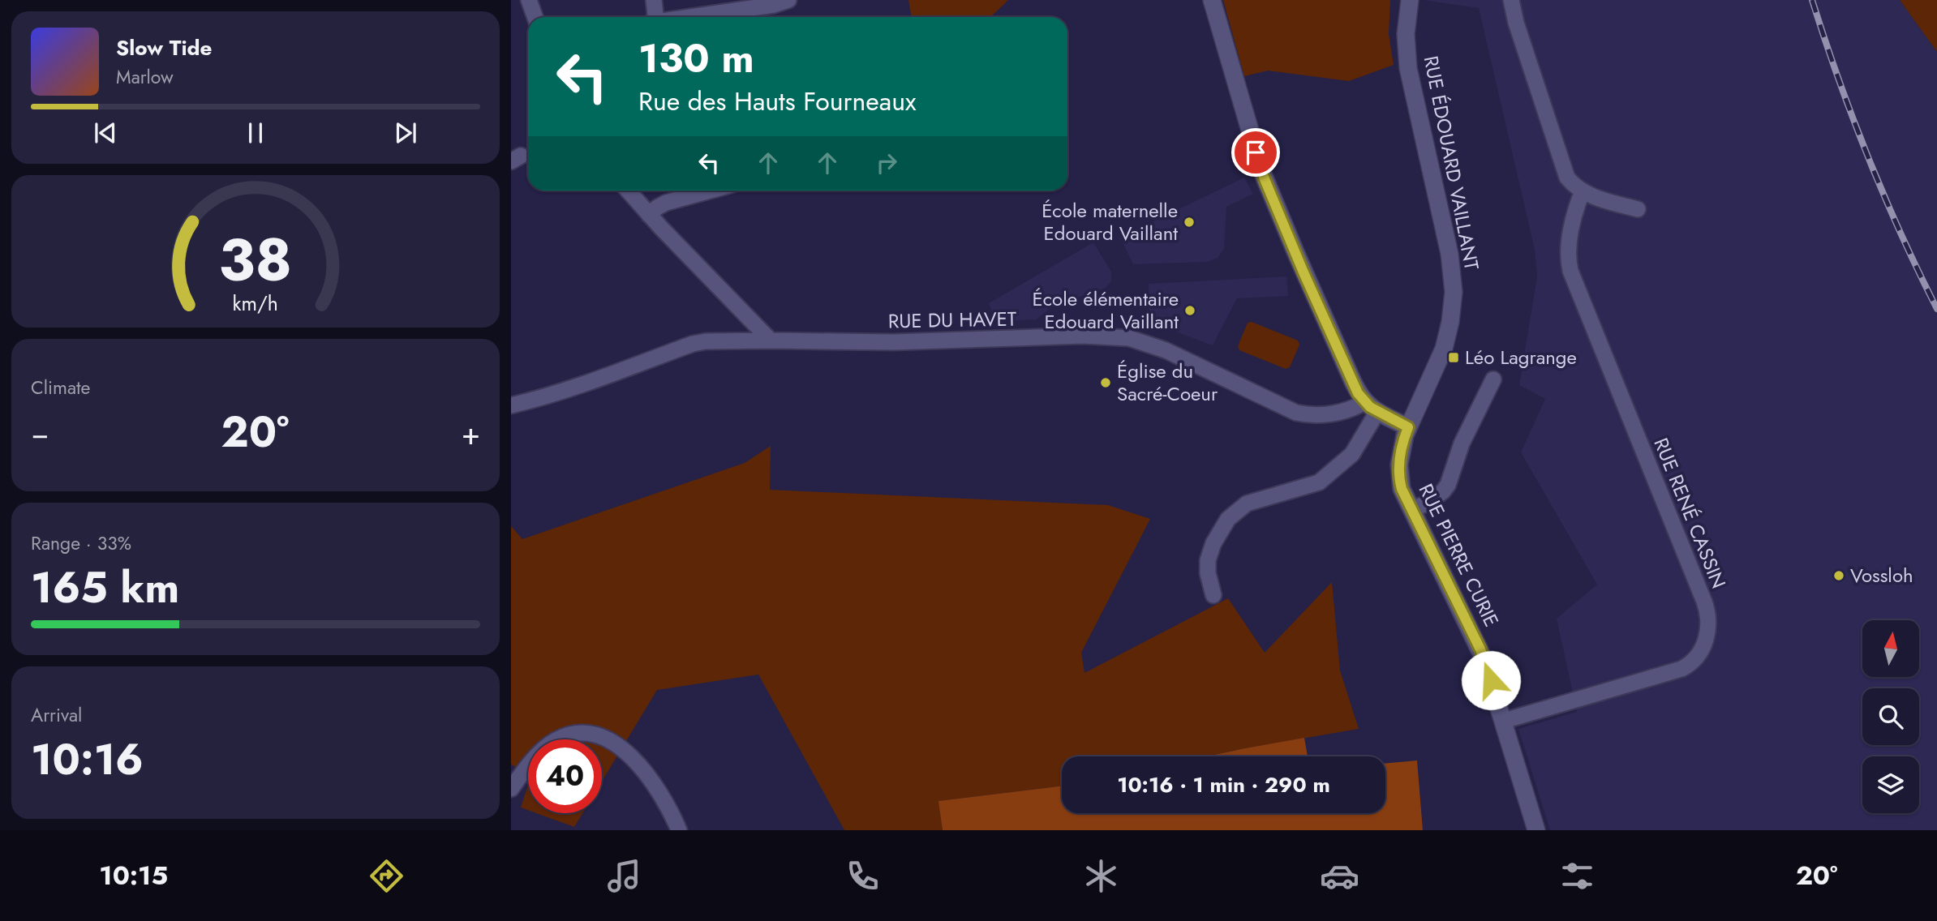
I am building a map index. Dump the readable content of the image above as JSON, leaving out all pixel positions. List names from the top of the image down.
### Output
{
  "streets": {
    "street": [
      "RUE ÉDOUARD VAILLANT",
      "RUE DU HAVET",
      "RUE RENÉ CASSIN",
      "RUE PIERRE CURIE"
    ]
  },
  "crossings": [
    ["RUE ÉDOUARD VAILLANT", "RUE PIERRE CURIE"],
    ["RUE RENÉ CASSIN", "RUE PIERRE CURIE"]
  ],
  "places": {
    "other": [
      "École maternelle Edouard Vaillant",
      "École élémentaire Edouard Vaillant",
      "Église du Sacré-Coeur",
      "Vossloh"
    ],
    "transit": ["Léo Lagrange"]
  },
  "north": "top",
  "page": {
    "turn": ["130 m", "Rue des Hauts Fourneaux"],
    "song": ["Slow Tide", "Marlow"],
    "tile": [
      "Climate",
      ["Range · 33%", "165 km"],
      ["Arrival", "10:16"]
    ],
    "heat": ["−", "20°", "+"],
    "limit": "40",
    "trip": "10:16 · 1 min · 290 m",
    "tabs": ["10:15", "20°"],
    "gauge": ["38", "km/h"]
  }
}
